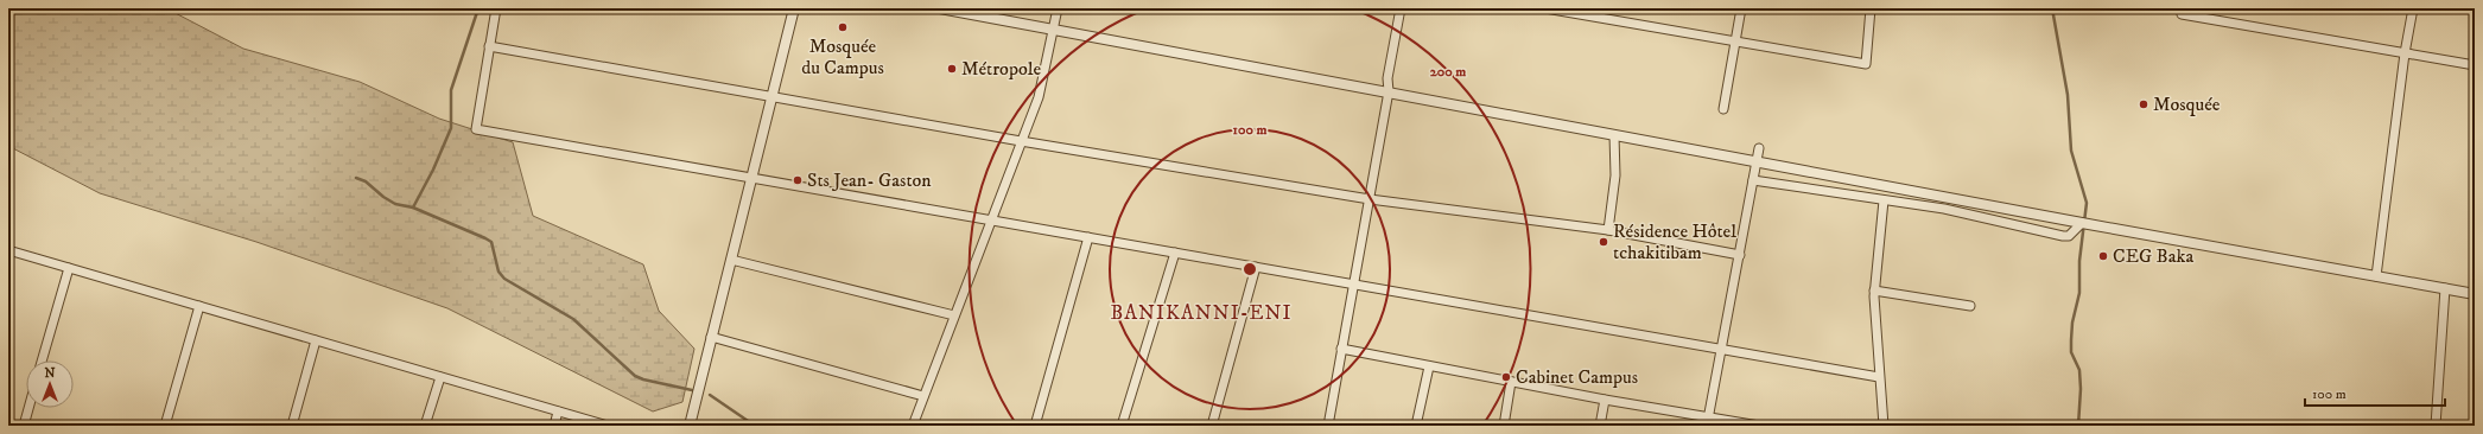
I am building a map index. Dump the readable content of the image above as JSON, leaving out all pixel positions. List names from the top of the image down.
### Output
{
  "districts": ["BANIKANNI-ENI"],
  "places": [
    "Mosquée du Campus",
    "Métropole",
    "Mosquée",
    "Sts Jean- Gaston",
    "Résidence Hôtel tchakitibam",
    "CEG Baka",
    "Cabinet Campus"
  ],
  "scale_bar": "100 m",
  "north": "top",
  "rings": ["200 m", "100 m"]
}
